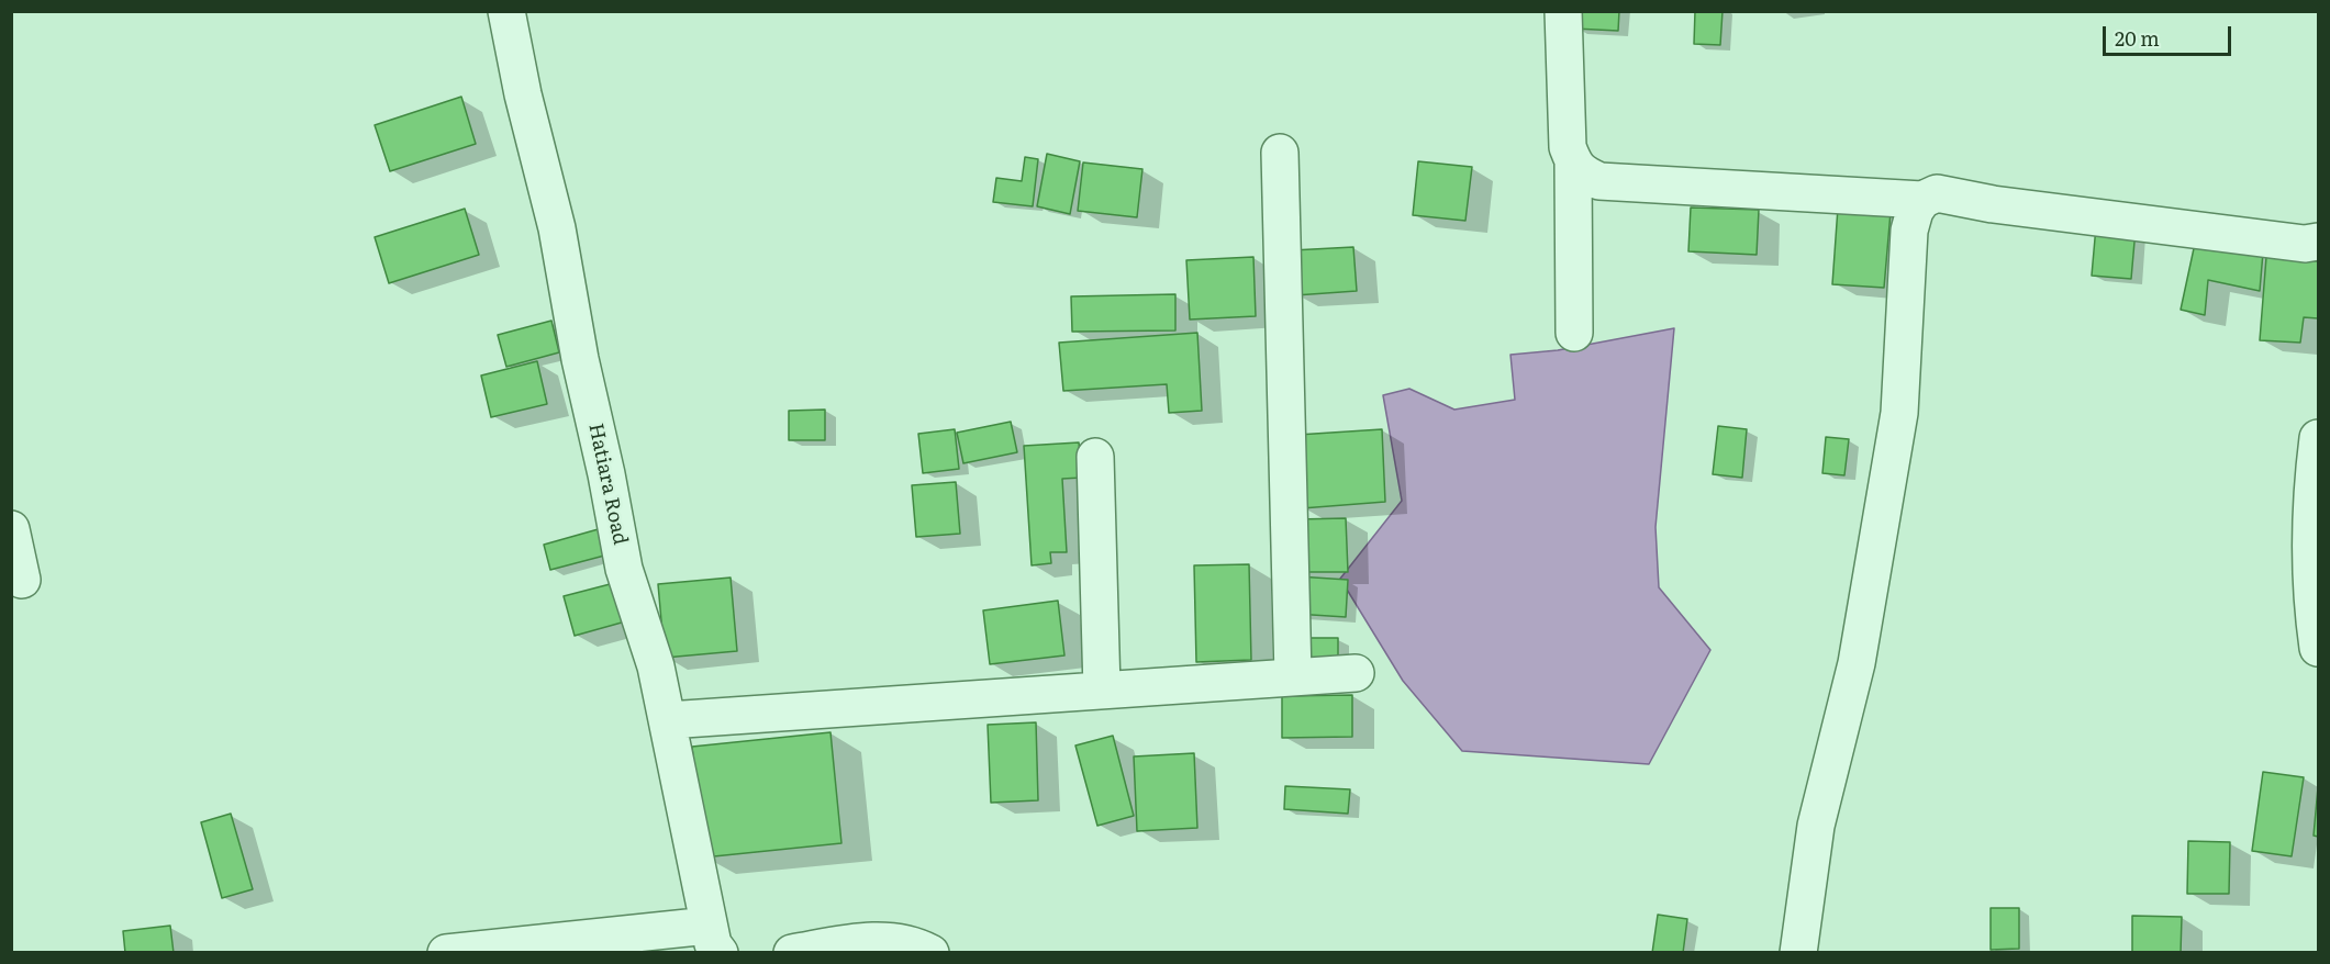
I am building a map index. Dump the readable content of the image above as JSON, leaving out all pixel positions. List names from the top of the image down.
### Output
{
  "streets": {
    "street": ["Hatiara Road"]
  },
  "scale_bar": "20 m"
}
